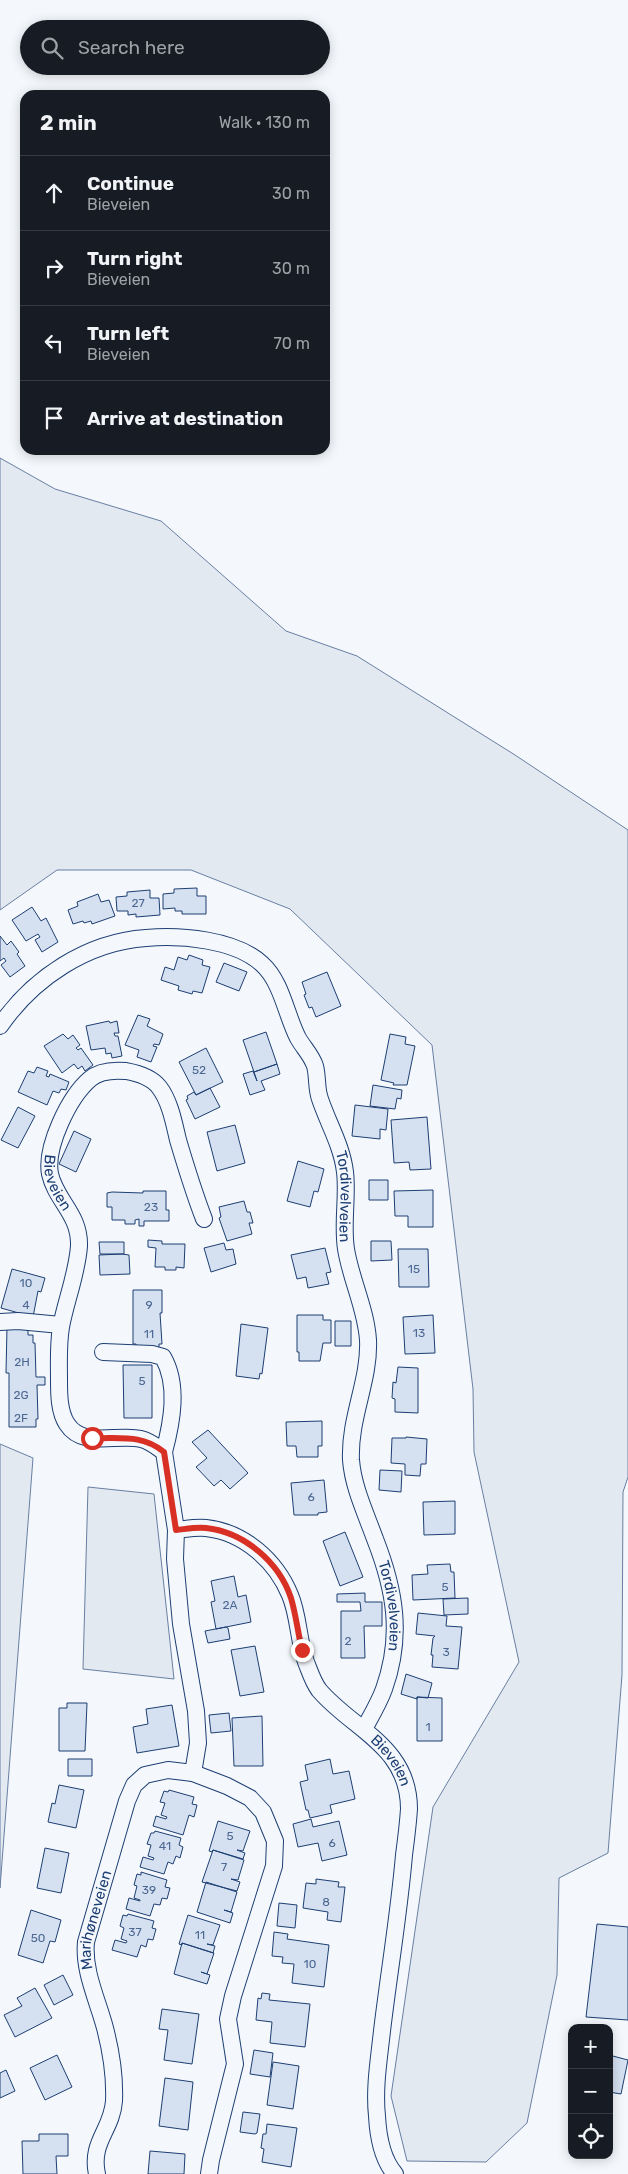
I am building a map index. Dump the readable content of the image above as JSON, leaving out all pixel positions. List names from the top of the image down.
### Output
{
  "streets": {
    "street": ["Bieveien", "Tordivelveien", "Marihøneveien"]
  },
  "crossings": [
    ["Bieveien", "Tordivelveien"]
  ],
  "house_numbers": [
    "27",
    "52",
    "23",
    "15",
    "10",
    "4",
    "9",
    "13",
    "11",
    "2H",
    "5",
    "2G",
    "2F",
    "6",
    "5",
    "2A",
    "2",
    "3",
    "1",
    "5",
    "6",
    "41",
    "7",
    "39",
    "8",
    "37",
    "11",
    "50",
    "10"
  ],
  "page": {
    "search": "Search here",
    "heading": ["2 min", "Walk · 130 m"],
    "list": [
      ["Continue", "Bieveien", "30 m"],
      ["Turn right", "Bieveien", "30 m"],
      ["Turn left", "Bieveien", "70 m"],
      "Arrive at destination"
    ],
    "map_buttons": ["+", "−"]
  }
}
